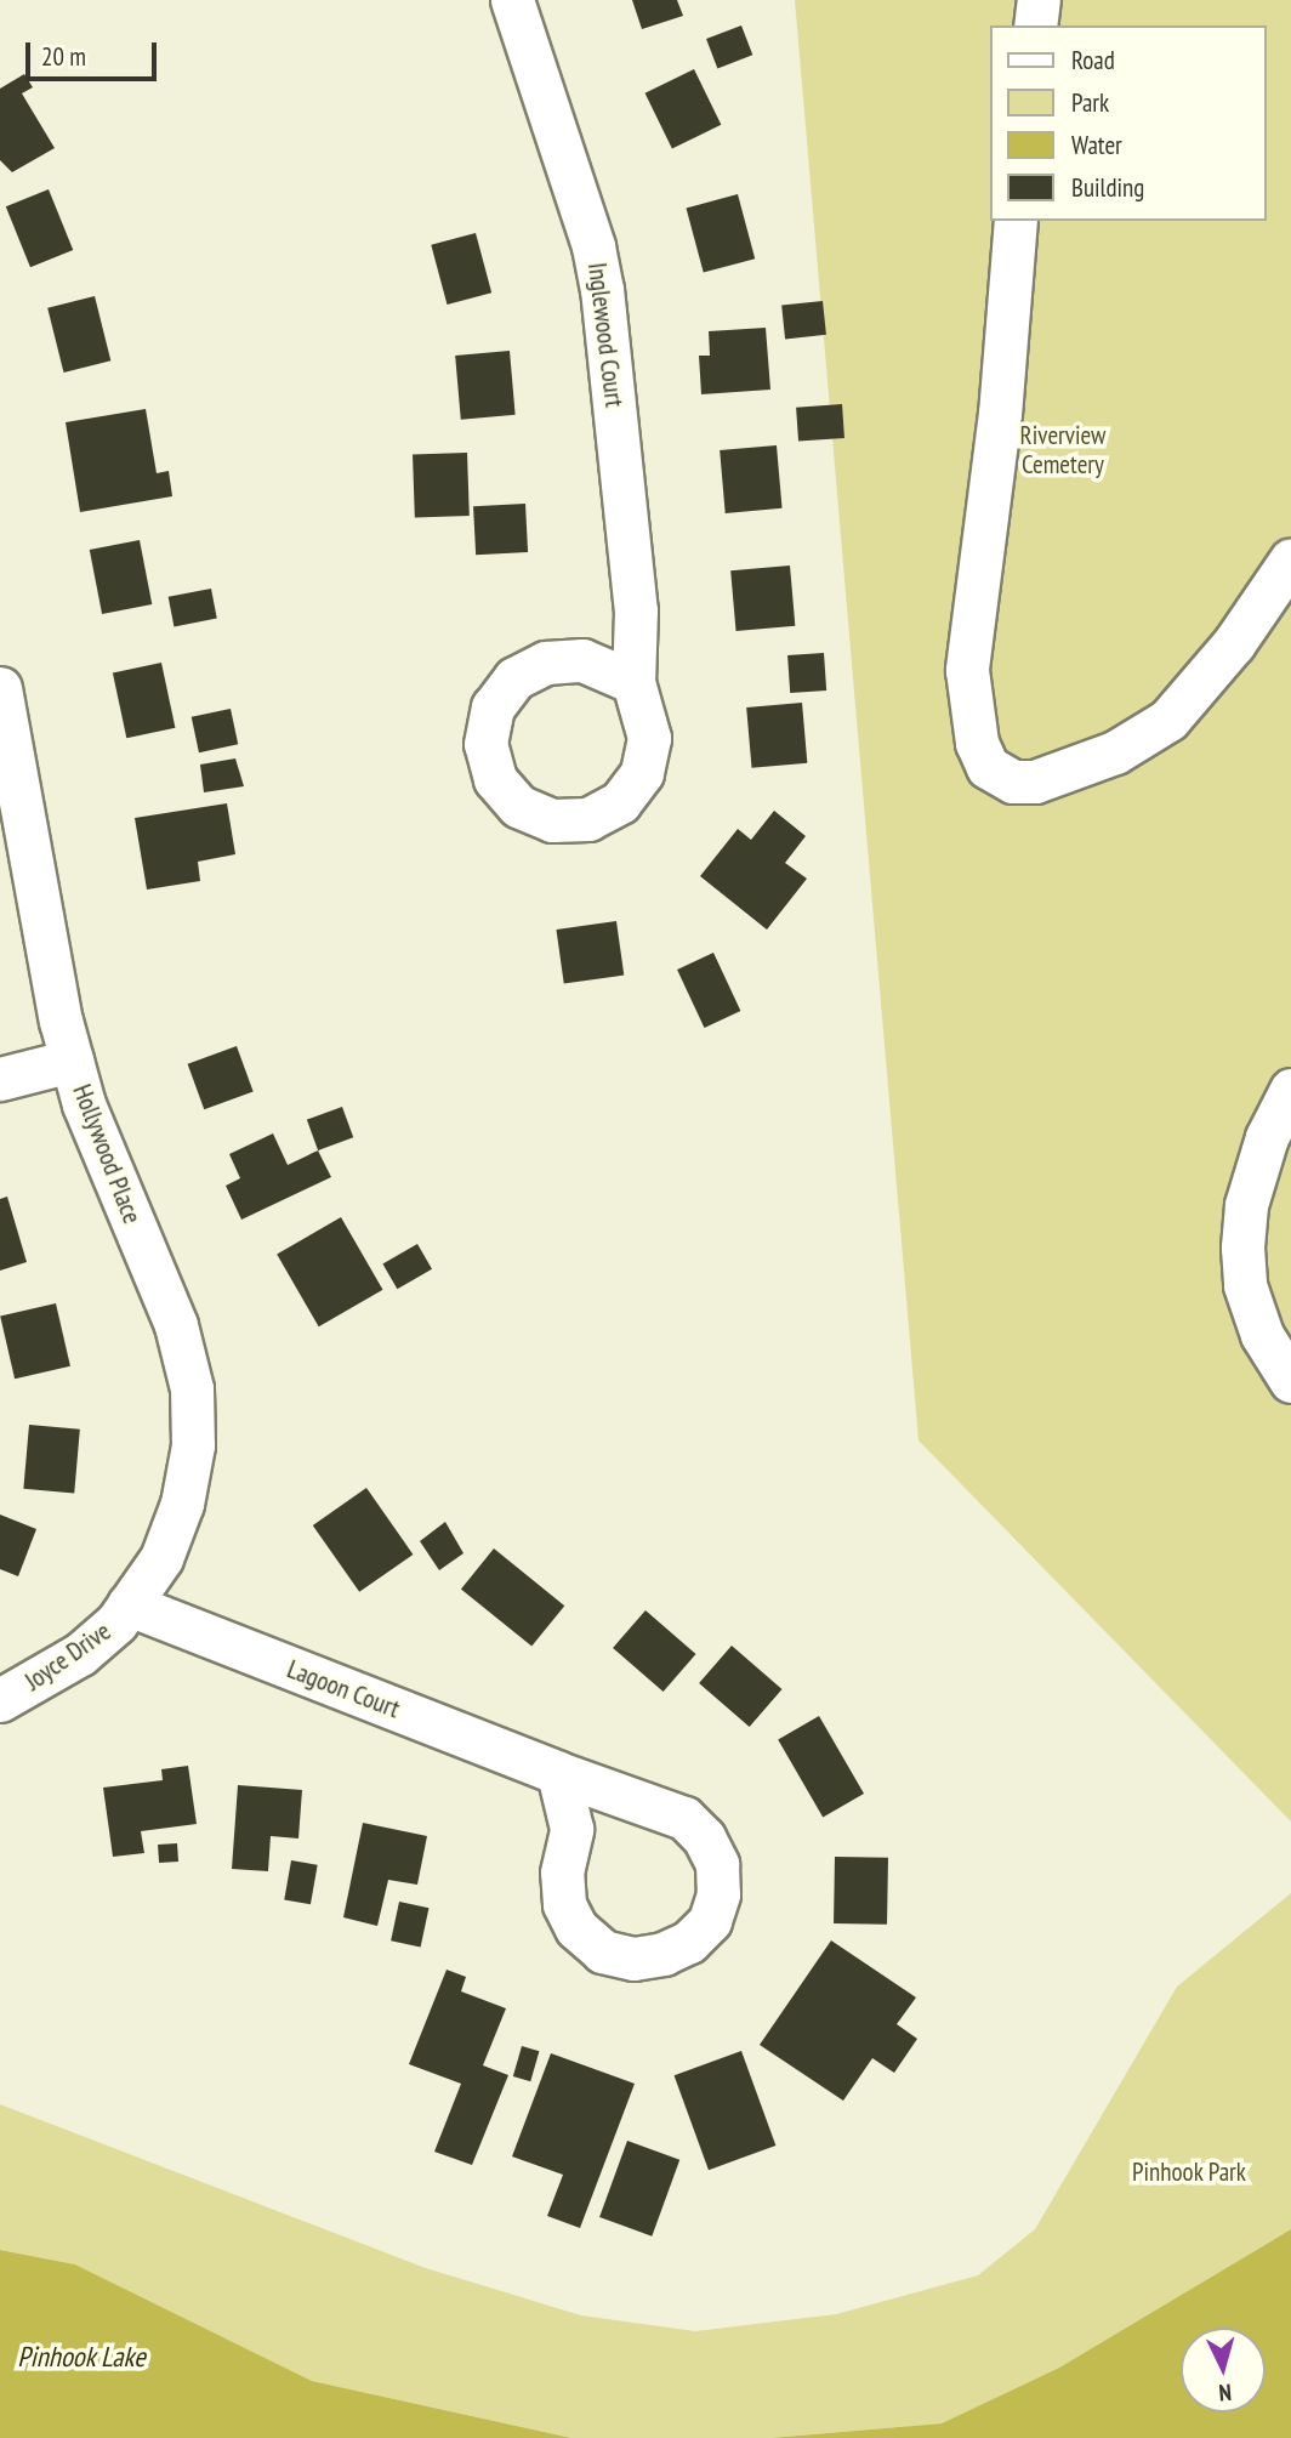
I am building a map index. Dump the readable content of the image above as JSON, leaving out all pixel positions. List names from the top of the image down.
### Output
{
  "streets": {
    "street": [
      "Inglewood Court",
      "Hollywood Place",
      "Joyce Drive",
      "Lagoon Court"
    ]
  },
  "crossings": [
    ["Hollywood Place", "Joyce Drive"],
    ["Hollywood Place", "Lagoon Court"],
    ["Joyce Drive", "Lagoon Court"]
  ],
  "water": ["Pinhook Lake"],
  "parks": ["Riverview Cemetery", "Pinhook Park"],
  "legend": [
    "Road",
    "Park",
    "Water",
    "Building"
  ],
  "scale_bar": "20 m",
  "north": "bottom"
}
